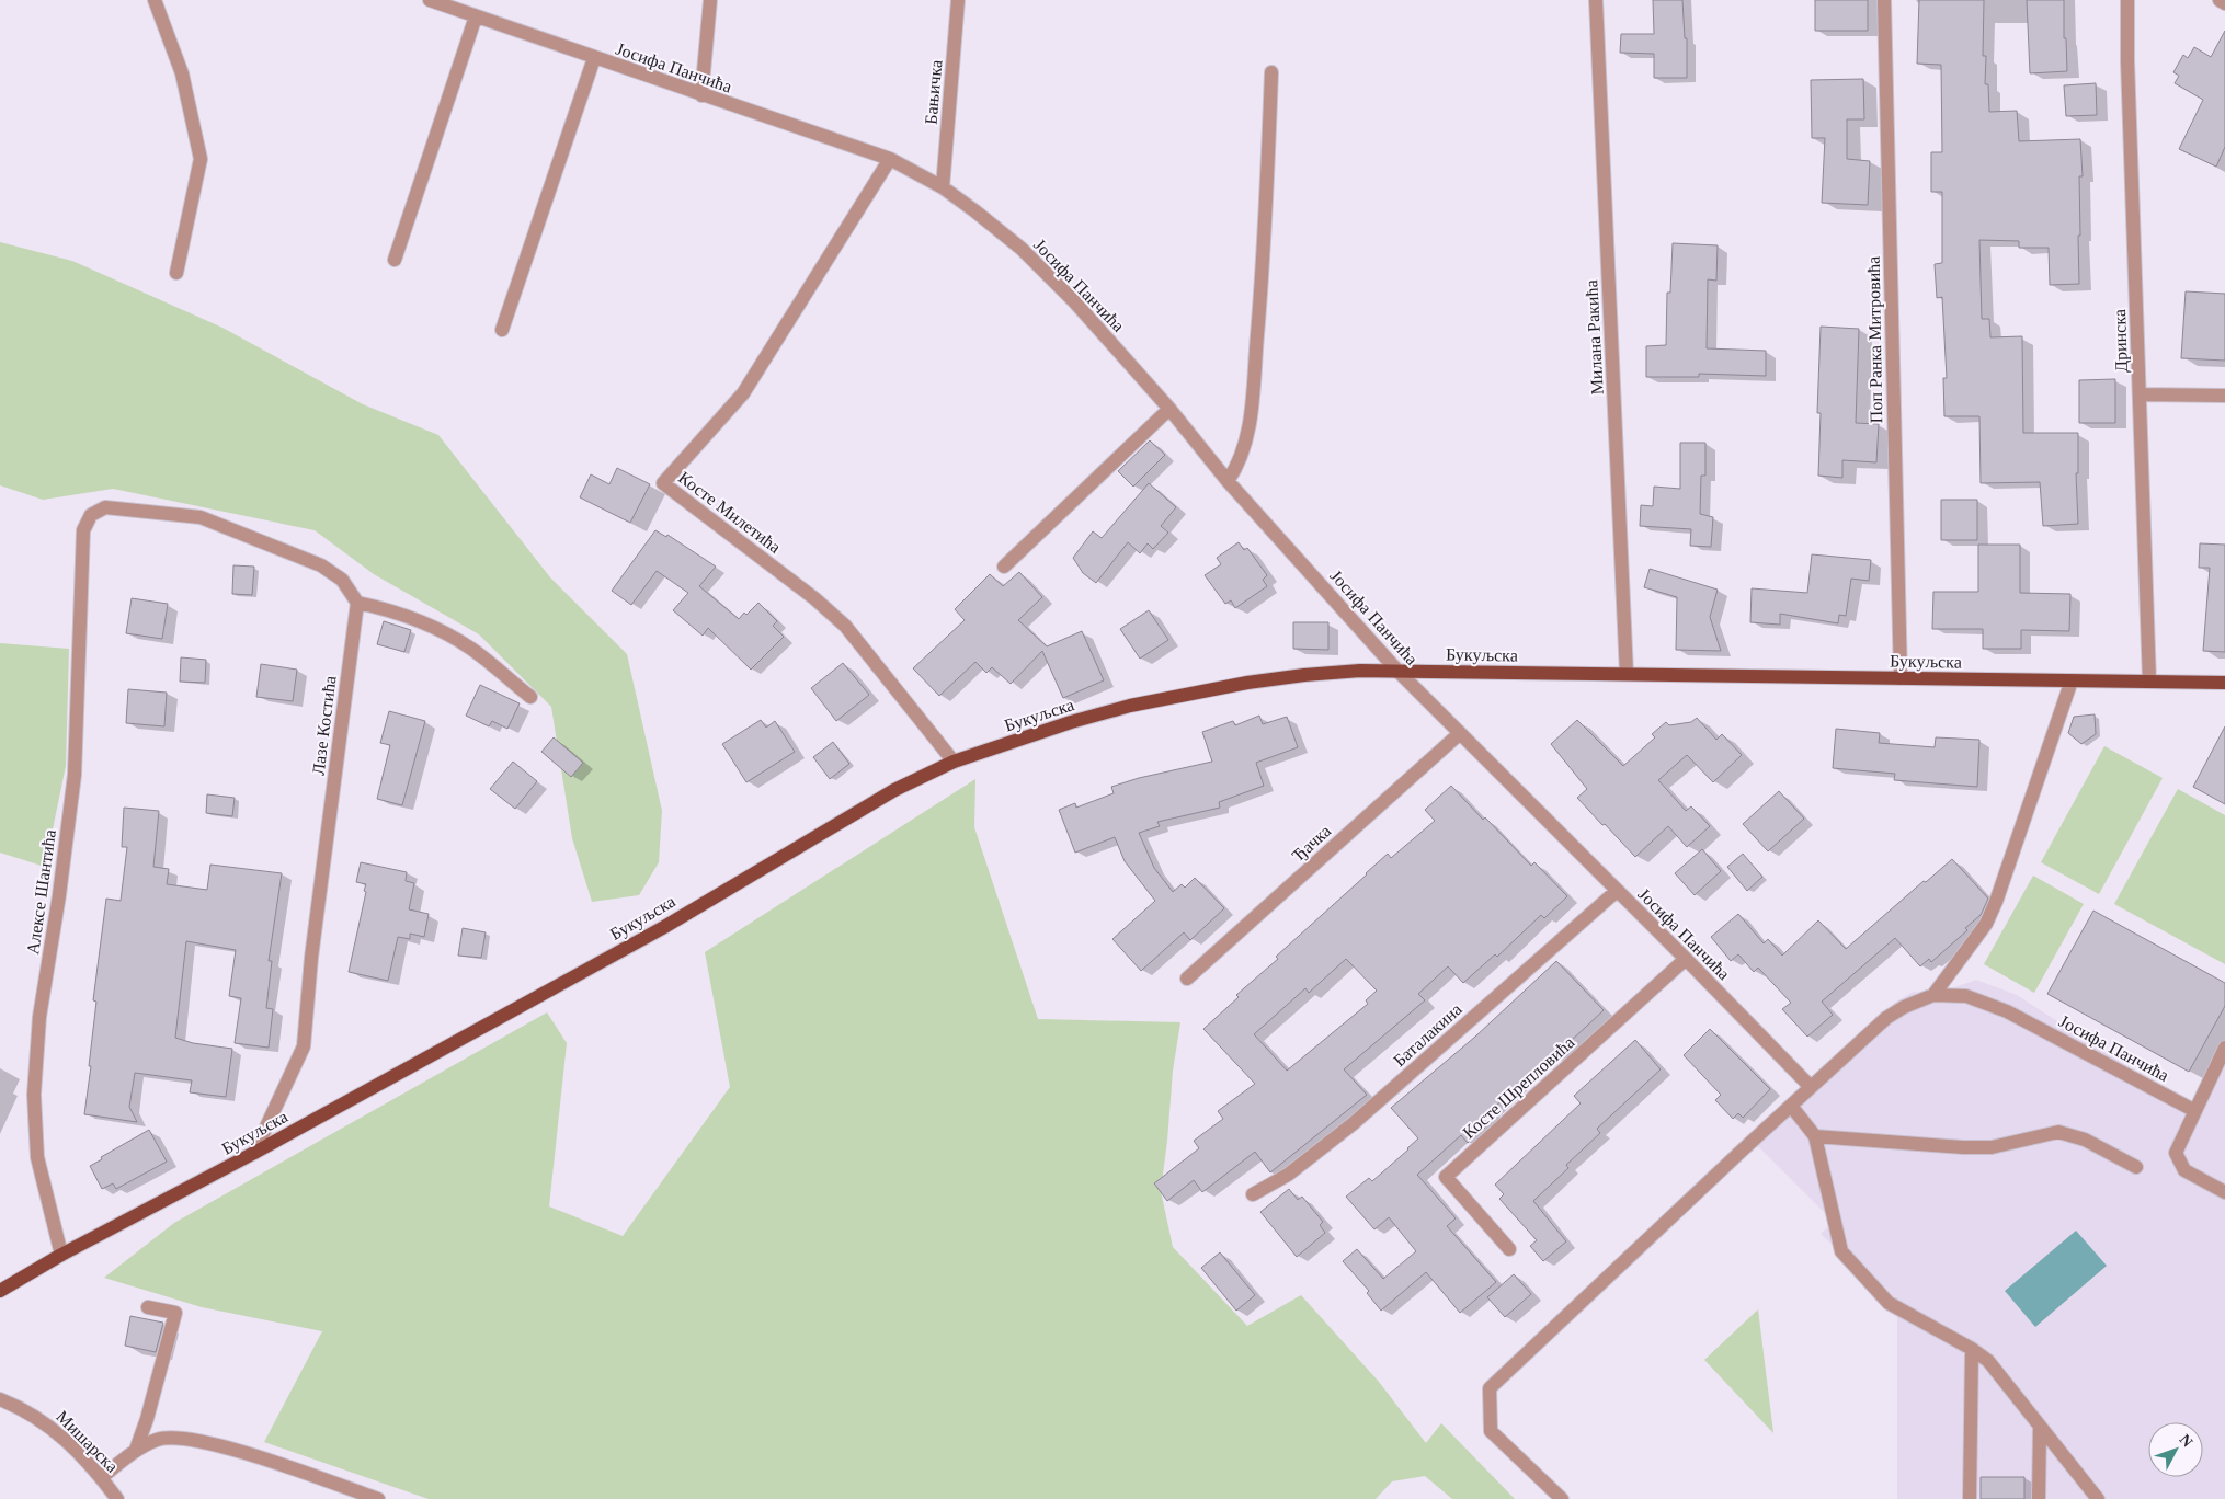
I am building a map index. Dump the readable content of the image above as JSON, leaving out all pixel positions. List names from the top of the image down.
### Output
{
  "streets": {
    "main road": ["Букуљска"],
    "street": [
      "Јосифа Панчића",
      "Бањичка",
      "Милана Ракића",
      "Поп Ранка Митровића",
      "Дринска",
      "Косте Милетића",
      "Лазе Костића",
      "Ђачка",
      "Алексе Шантића",
      "Баталакина",
      "Косте Шрепловића",
      "Мишарска"
    ]
  },
  "crossings": [
    ["Јосифа Панчића", "Бањичка"],
    ["Јосифа Панчића", "Косте Милетића"],
    ["Јосифа Панчића", "Букуљска"],
    ["Јосифа Панчића", "Ђачка"],
    ["Јосифа Панчића", "Баталакина"],
    ["Јосифа Панчића", "Косте Шрепловића"],
    ["Милана Ракића", "Букуљска"],
    ["Поп Ранка Митровића", "Букуљска"],
    ["Дринска", "Букуљска"],
    ["Косте Милетића", "Букуљска"],
    ["Букуљска", "Лазе Костића"],
    ["Букуљска", "Алексе Шантића"],
    ["Лазе Костића", "Алексе Шантића"]
  ],
  "north": "top right"
}
